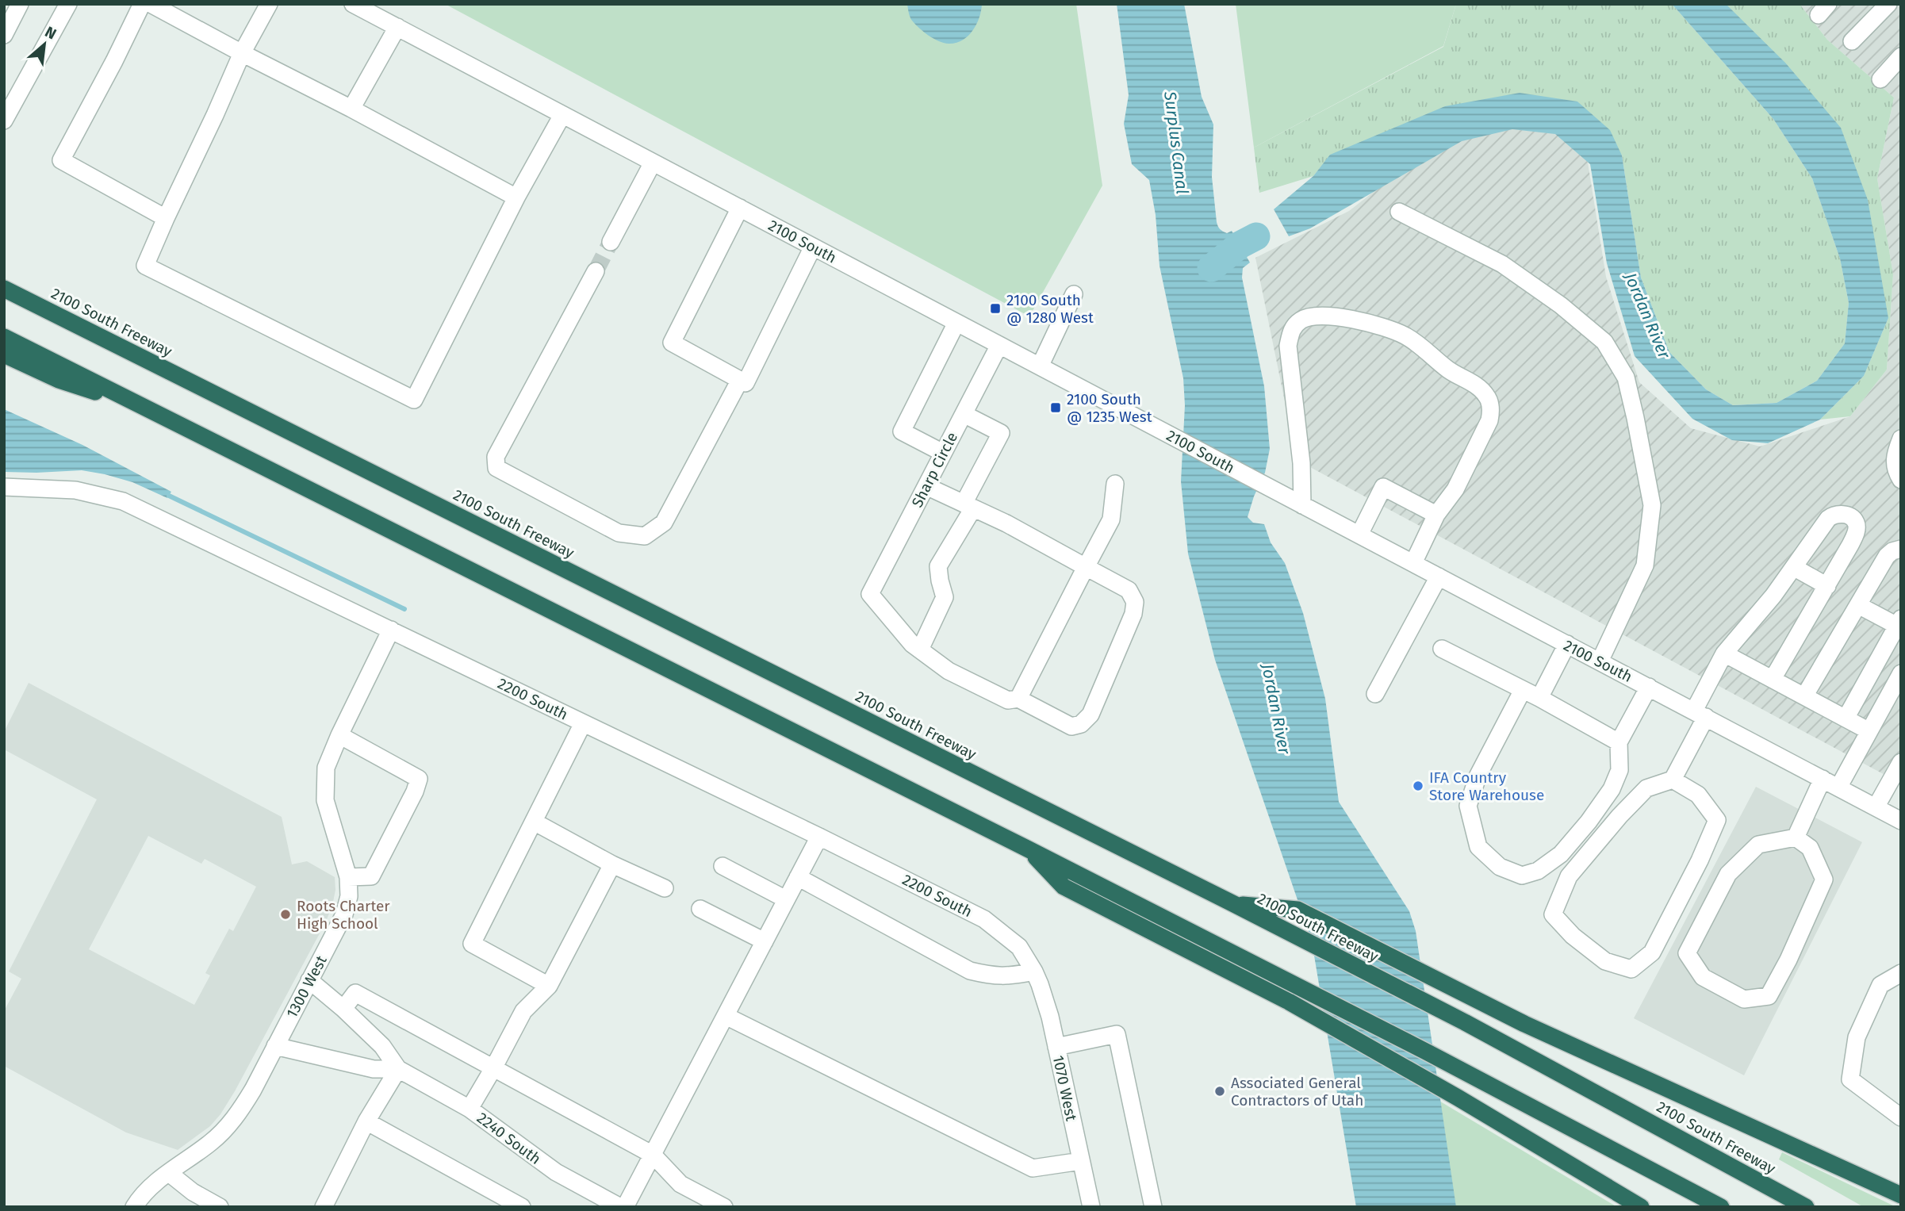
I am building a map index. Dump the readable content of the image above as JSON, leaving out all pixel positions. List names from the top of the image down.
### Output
{
  "streets": {
    "highway": ["2100 South Freeway"],
    "street": [
      "2100 South",
      "Sharp Circle",
      "2200 South",
      "1300 West",
      "1070 West",
      "2240 South"
    ]
  },
  "crossings": [
    ["2100 South", "Sharp Circle"],
    ["2200 South", "1300 West"],
    ["2200 South", "1070 West"],
    ["1300 West", "2240 South"]
  ],
  "water": ["Surplus Canal", "Jordan River"],
  "places": {
    "transit": ["2100 South @ 1280 West", "2100 South @ 1235 West"],
    "other": ["IFA Country Store Warehouse", "Roots Charter High School", "Associated General Contractors of Utah"]
  },
  "north": "top right"
}
